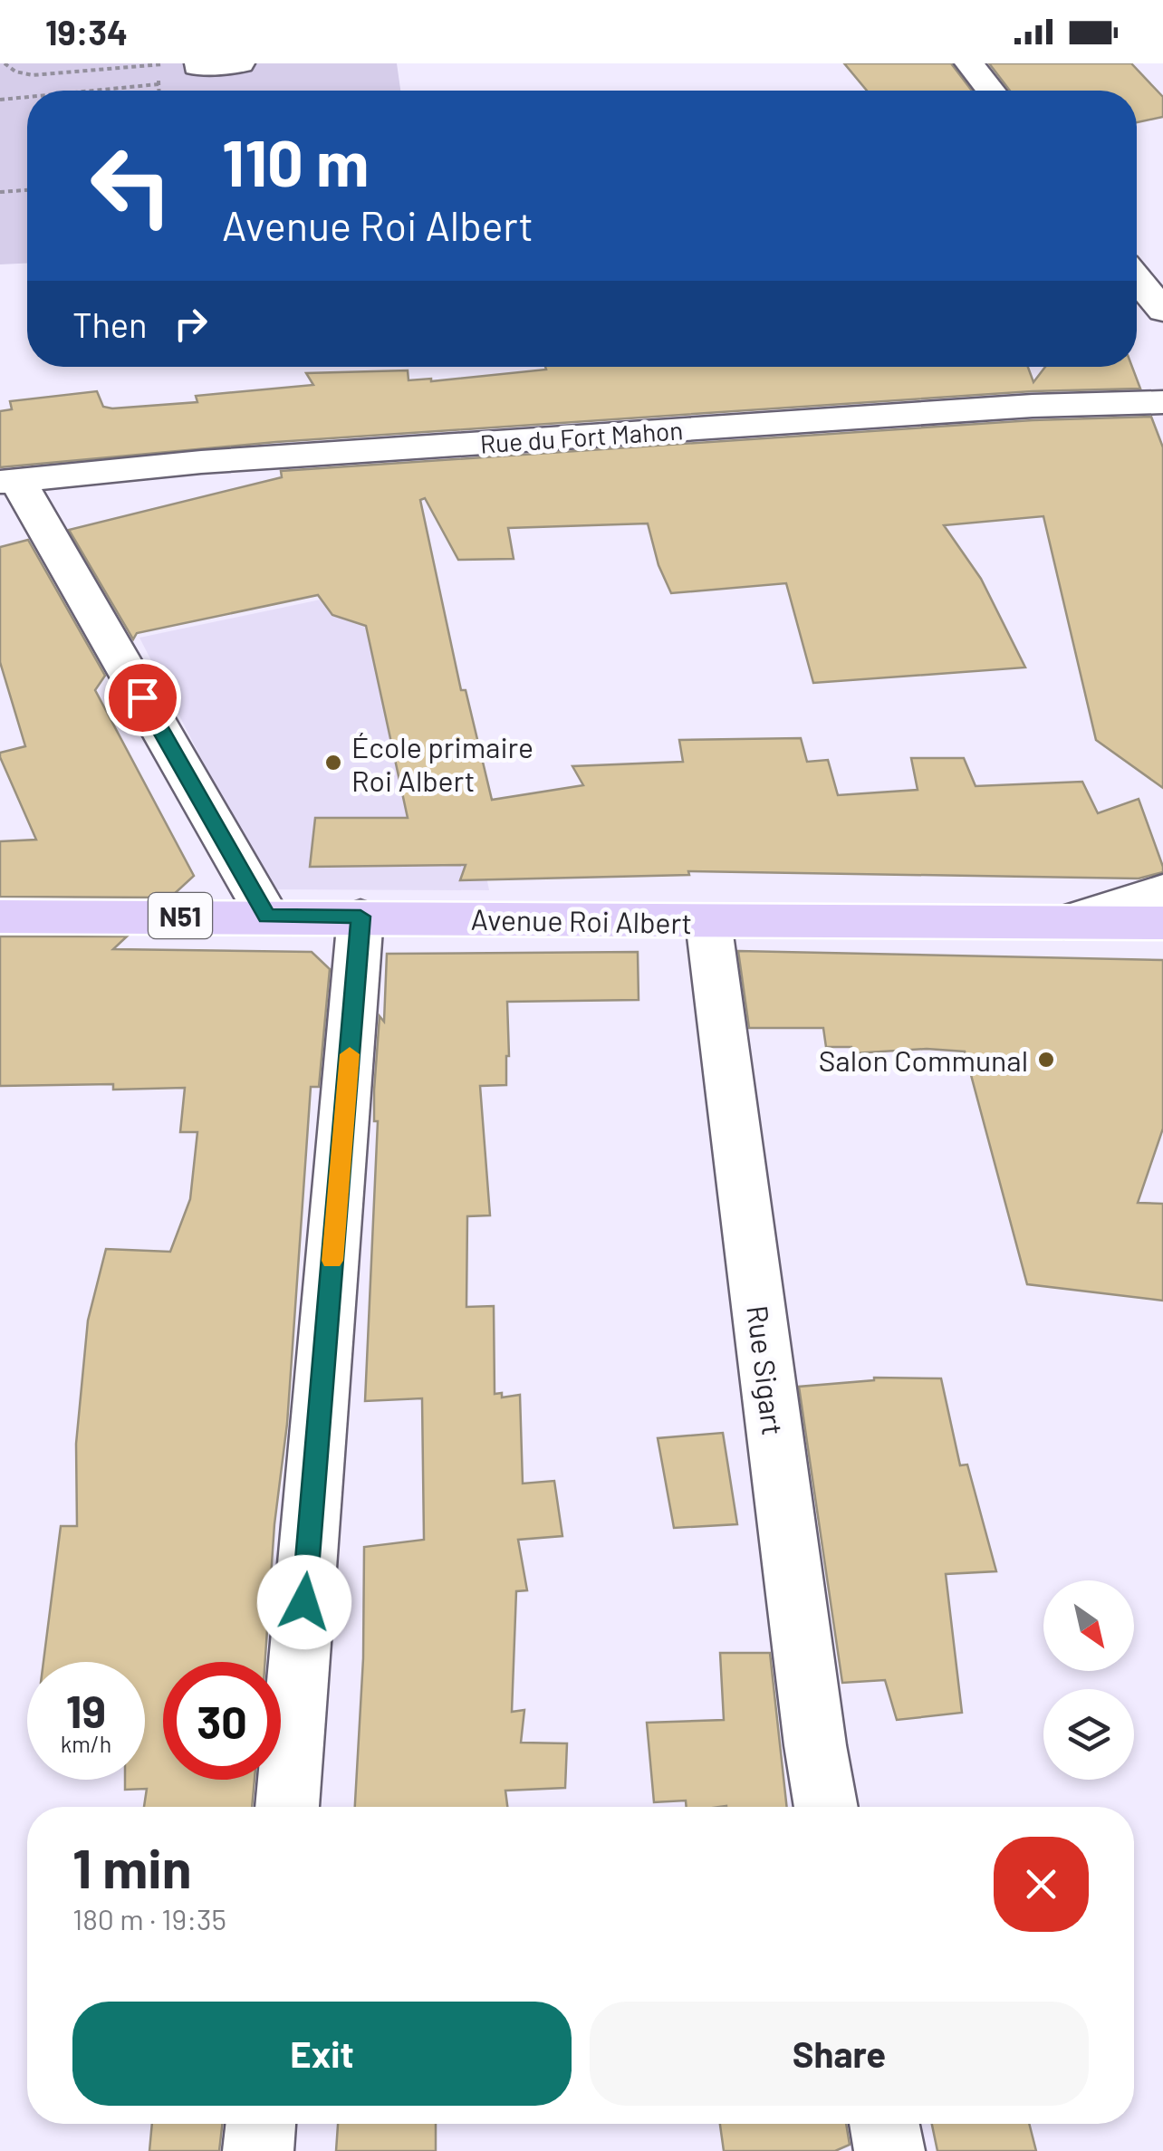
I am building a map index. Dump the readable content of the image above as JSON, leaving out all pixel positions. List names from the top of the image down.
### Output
{
  "streets": {
    "main road": ["N51", "Avenue Roi Albert"],
    "street": ["Rue du Fort Mahon", "Rue Sigart"]
  },
  "crossings": [
    ["Avenue Roi Albert", "Rue Sigart"]
  ],
  "places": ["École primaire Roi Albert", "Salon Communal"],
  "north": "bottom right",
  "page": {
    "status": "19:34",
    "turn": ["110 m", "Avenue Roi Albert"],
    "then": "Then",
    "speed": "19 km/h",
    "limit": "30",
    "heading": ["1 min", "180 m · 19:35"],
    "buttons": ["Exit", "Share"]
  }
}
